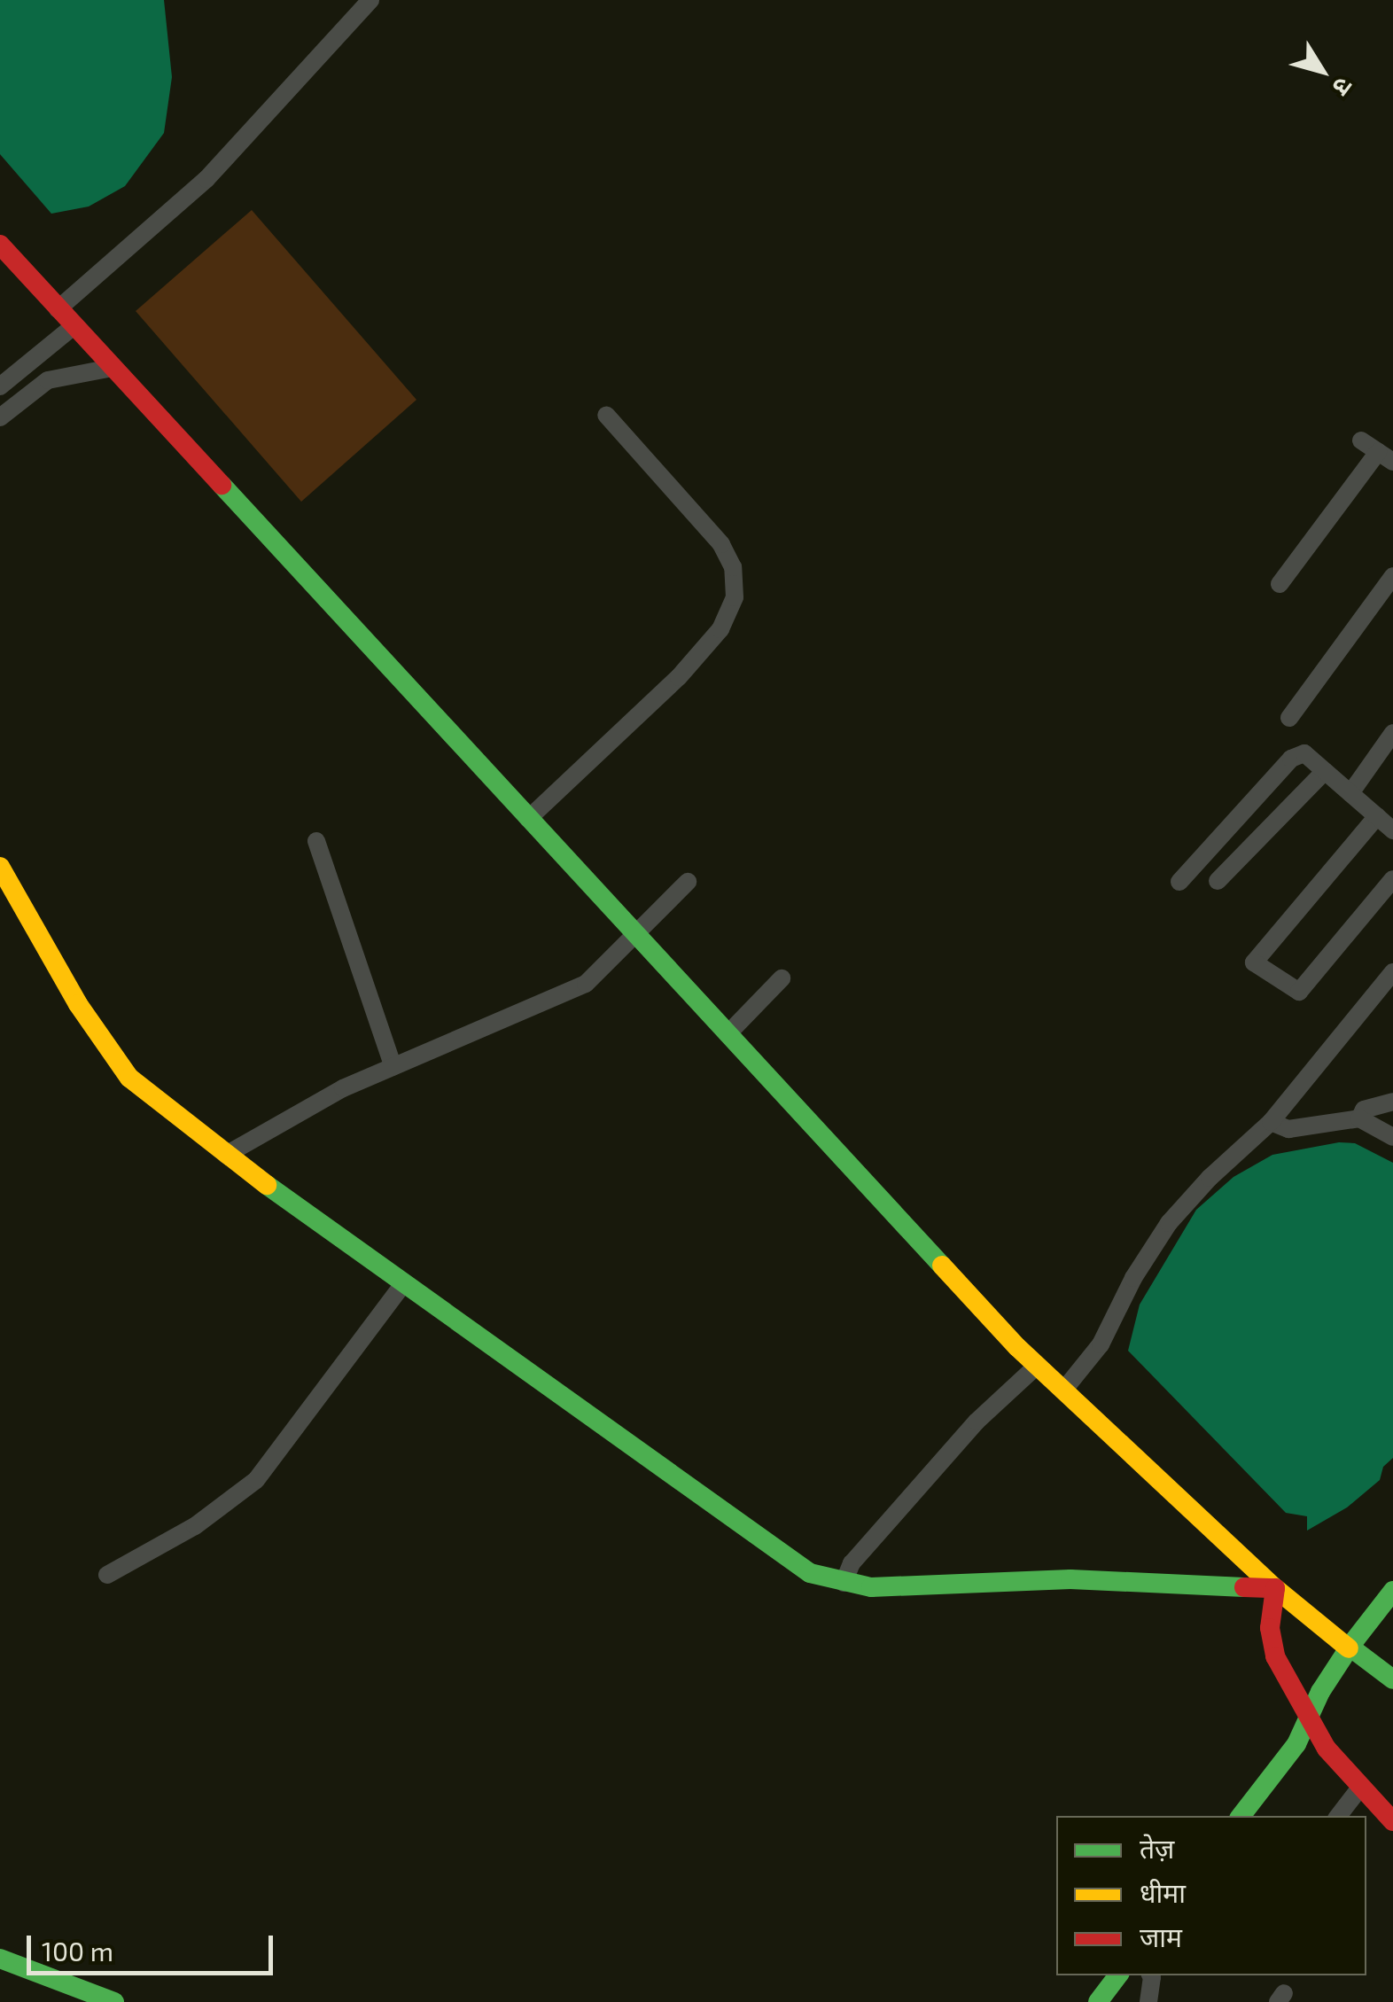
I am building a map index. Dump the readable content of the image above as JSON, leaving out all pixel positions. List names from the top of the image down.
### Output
{
  "legend": ["तेज़", "धीमा", "जाम"],
  "scale_bar": "100 m",
  "north": "bottom right"
}
